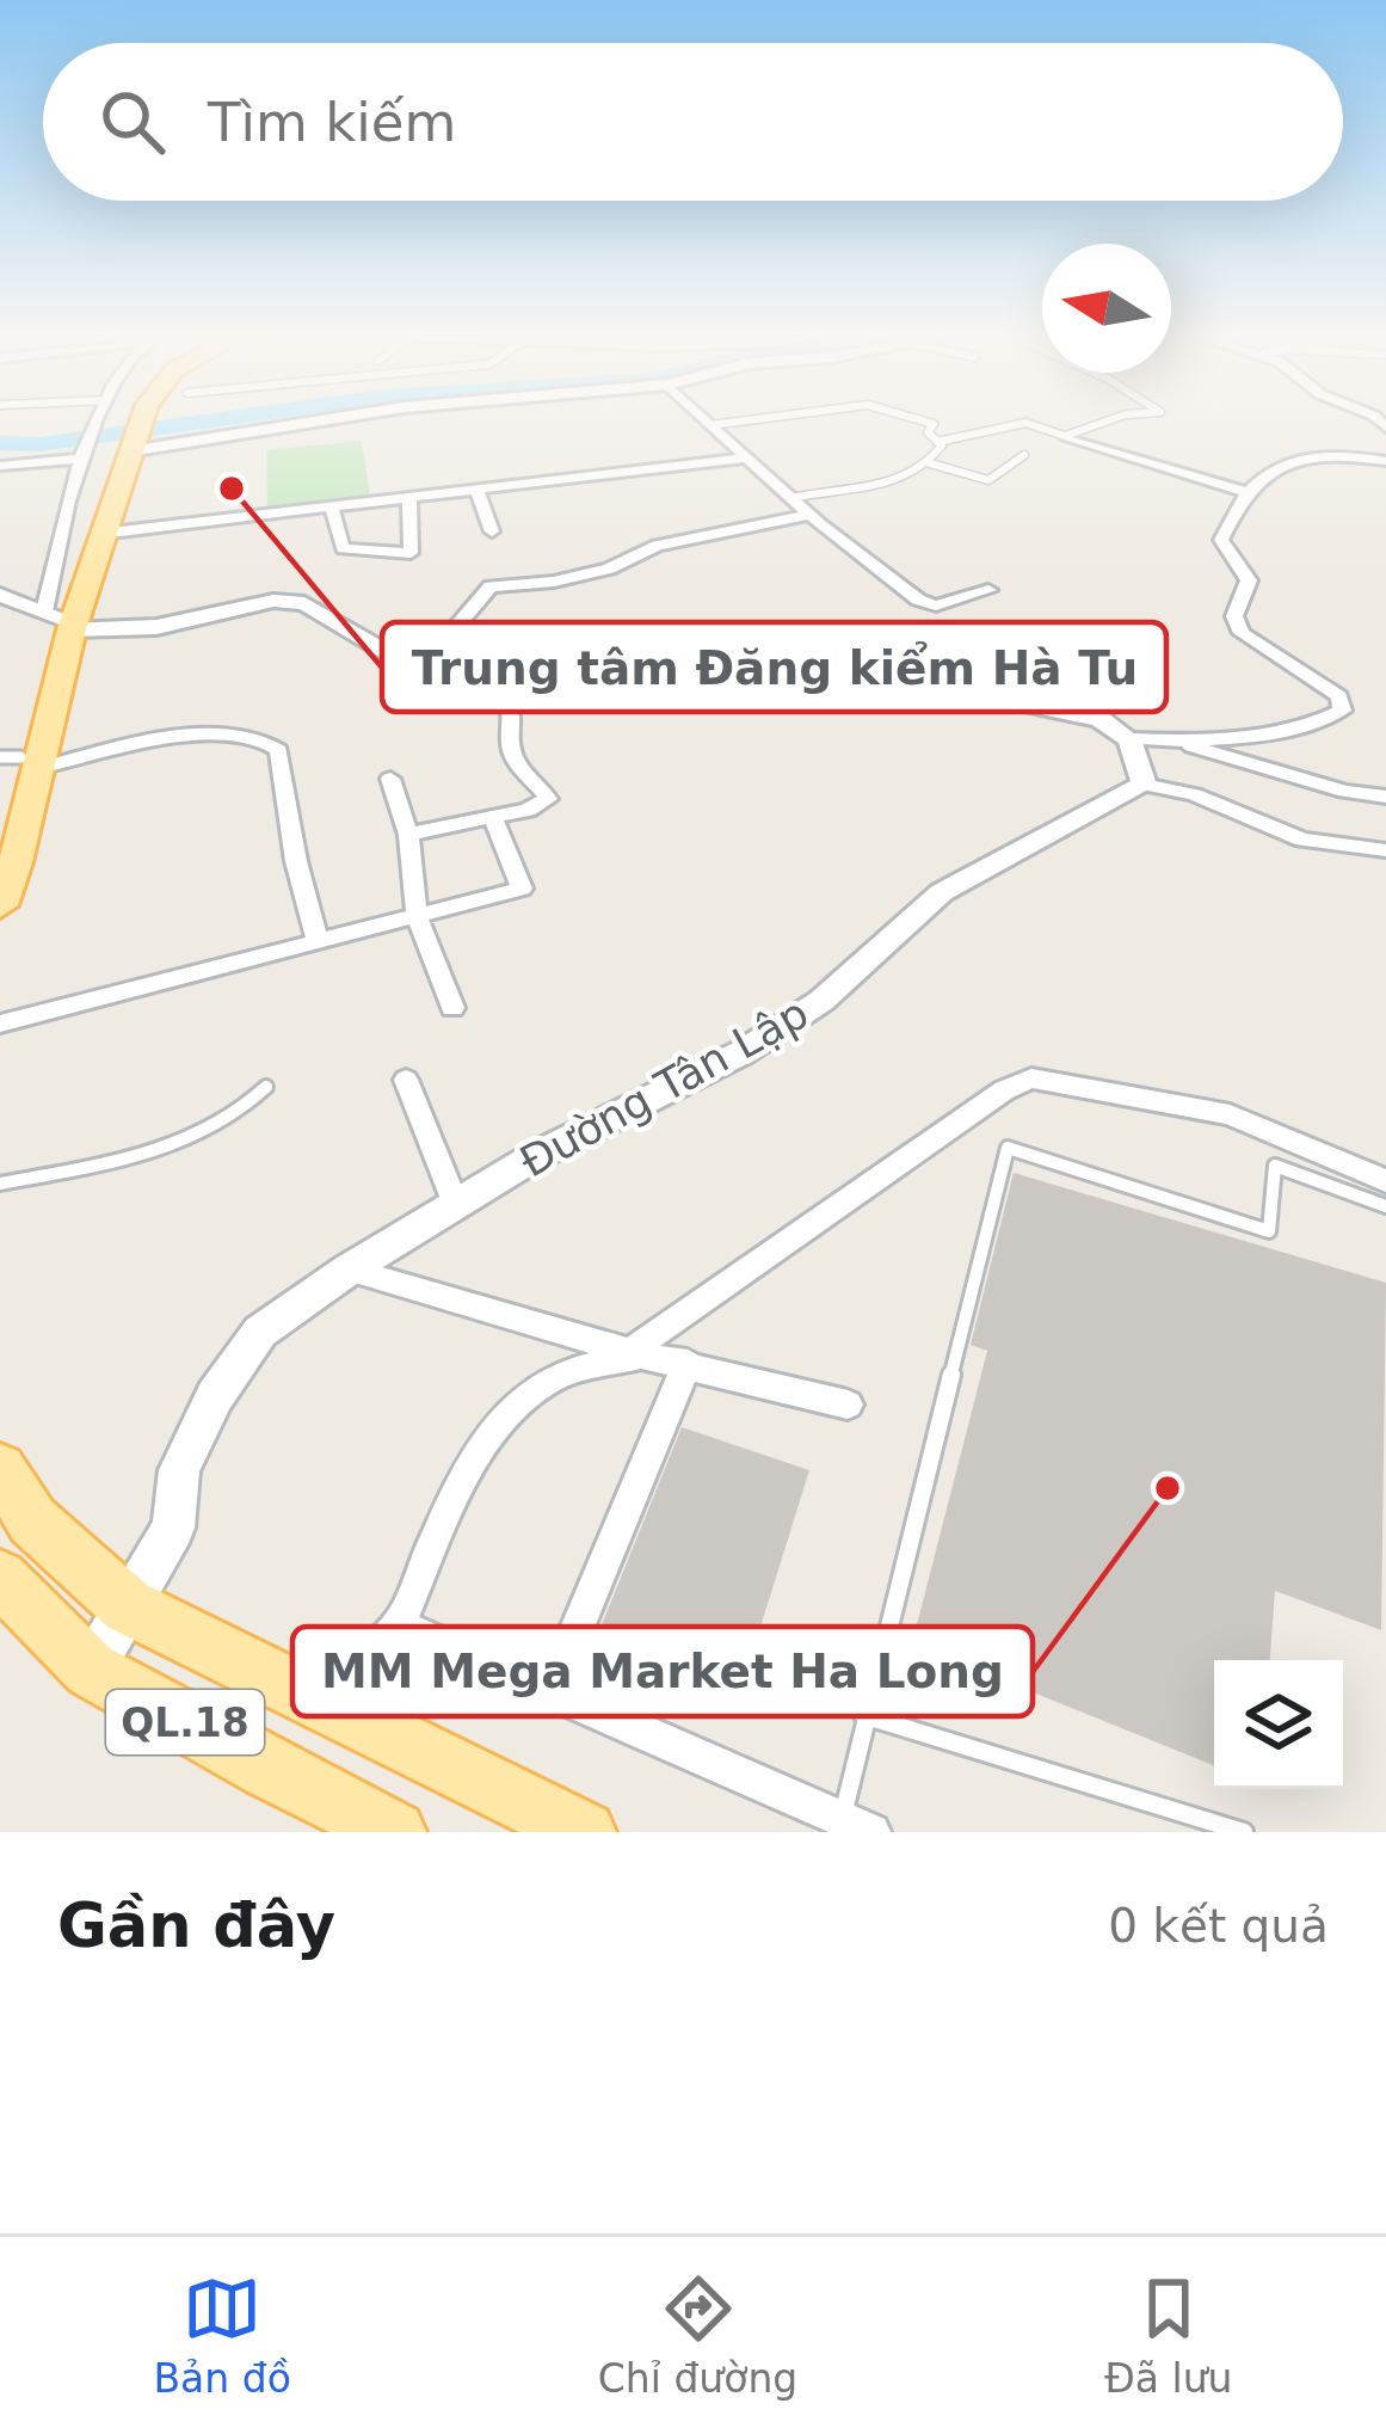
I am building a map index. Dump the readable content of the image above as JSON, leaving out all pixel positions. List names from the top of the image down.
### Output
{
  "streets": {
    "main road": ["QL.18"],
    "street": ["Đường Tân Lập"]
  },
  "crossings": [
    ["Đường Tân Lập", "QL.18"]
  ],
  "places": ["Trung tâm Đăng kiểm Hà Tu", "MM Mega Market Ha Long"],
  "north": "left",
  "page": {
    "search": "Tìm kiếm",
    "heading": ["Gần đây", "0 kết quả"],
    "nav": ["Bản đồ", "Chỉ đường", "Đã lưu"]
  }
}
